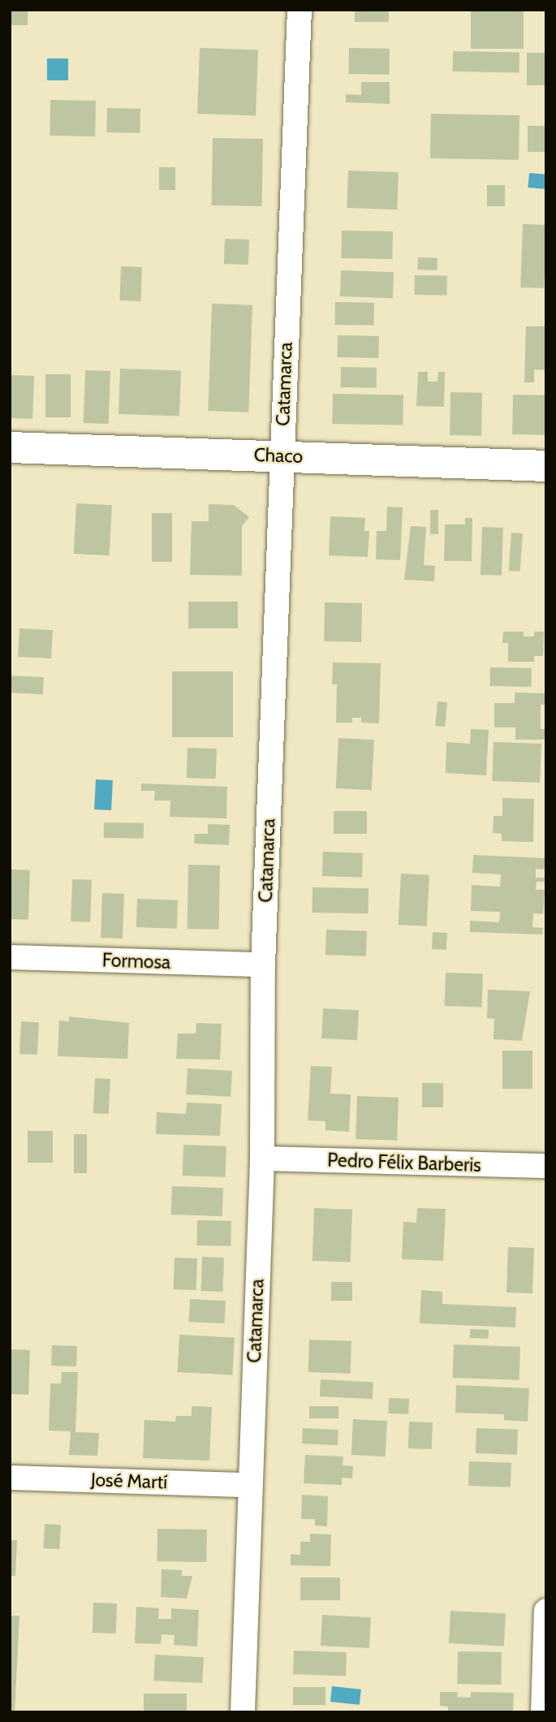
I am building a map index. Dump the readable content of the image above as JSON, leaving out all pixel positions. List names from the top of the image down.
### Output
{
  "streets": {
    "main road": ["Chaco"],
    "street": [
      "Catamarca",
      "Formosa",
      "Pedro Félix Barberis",
      "José Martí"
    ]
  },
  "crossings": [
    ["Catamarca", "Chaco"],
    ["Catamarca", "Formosa"],
    ["Catamarca", "Pedro Félix Barberis"],
    ["Catamarca", "José Martí"]
  ]
}
